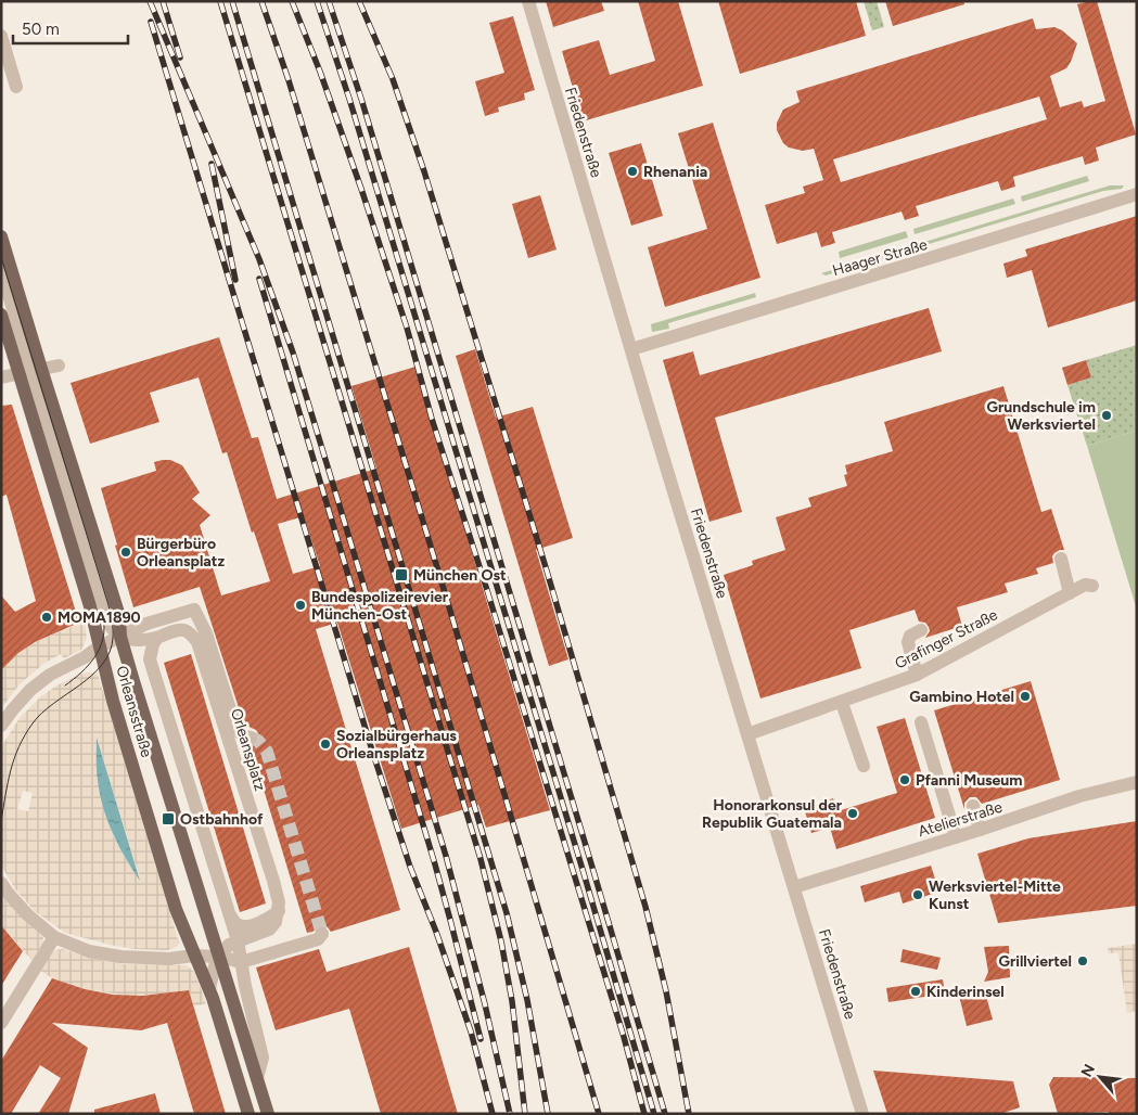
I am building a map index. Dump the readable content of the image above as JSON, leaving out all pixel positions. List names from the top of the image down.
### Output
{
  "streets": {
    "main road": ["Orleansstraße"],
    "street": [
      "Friedenstraße",
      "Haager Straße",
      "Grafinger Straße",
      "Orleansplatz",
      "Atelierstraße"
    ]
  },
  "crossings": [
    ["Friedenstraße", "Haager Straße"],
    ["Friedenstraße", "Grafinger Straße"],
    ["Friedenstraße", "Atelierstraße"],
    ["Orleansstraße", "Orleansplatz"]
  ],
  "places": {
    "other": [
      "Rhenania",
      "Grundschule im Werksviertel",
      "Bürgerbüro Orleansplatz",
      "Bundespolizeirevier München-Ost",
      "MOMA1890",
      "Gambino Hotel",
      "Sozialbürgerhaus Orleansplatz",
      "Pfanni Museum",
      "Honorarkonsul der Republik Guatemala",
      "Werksviertel-Mitte Kunst",
      "Grillviertel",
      "Kinderinsel"
    ],
    "transit": ["München Ost", "Ostbahnhof"]
  },
  "scale_bar": "50 m",
  "north": "top left"
}
